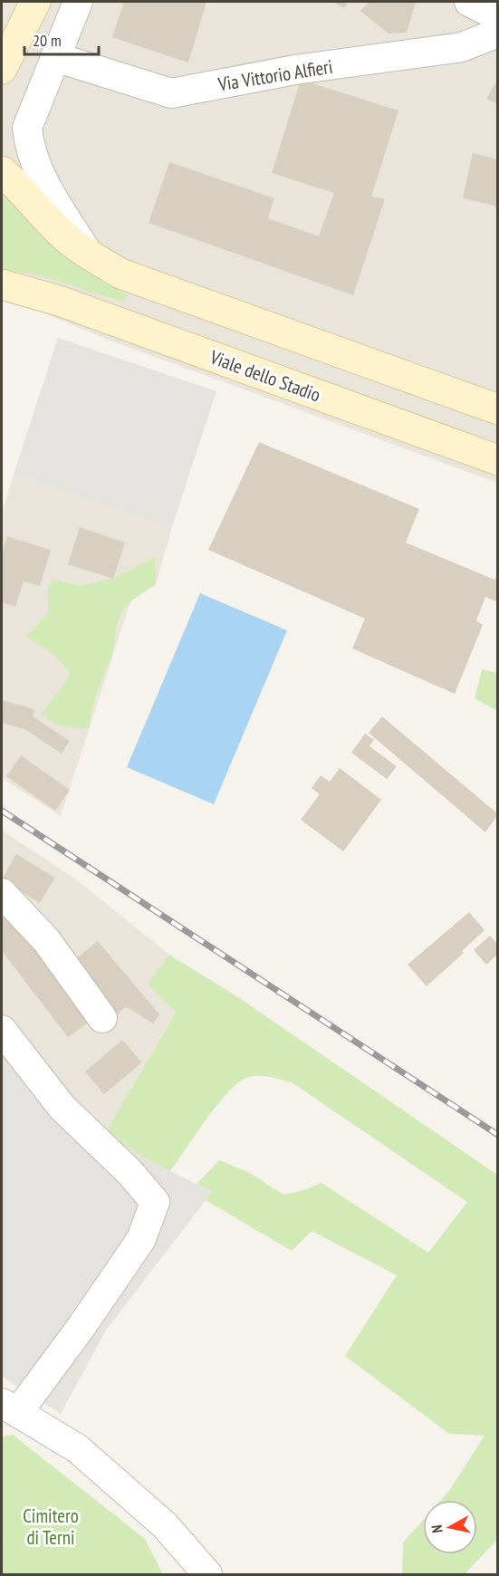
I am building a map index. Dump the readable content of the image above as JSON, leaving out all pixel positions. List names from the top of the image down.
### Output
{
  "streets": {
    "main road": ["Viale dello Stadio"],
    "street": ["Via Vittorio Alfieri"]
  },
  "parks": ["Cimitero di Terni"],
  "scale_bar": "20 m",
  "north": "left"
}
